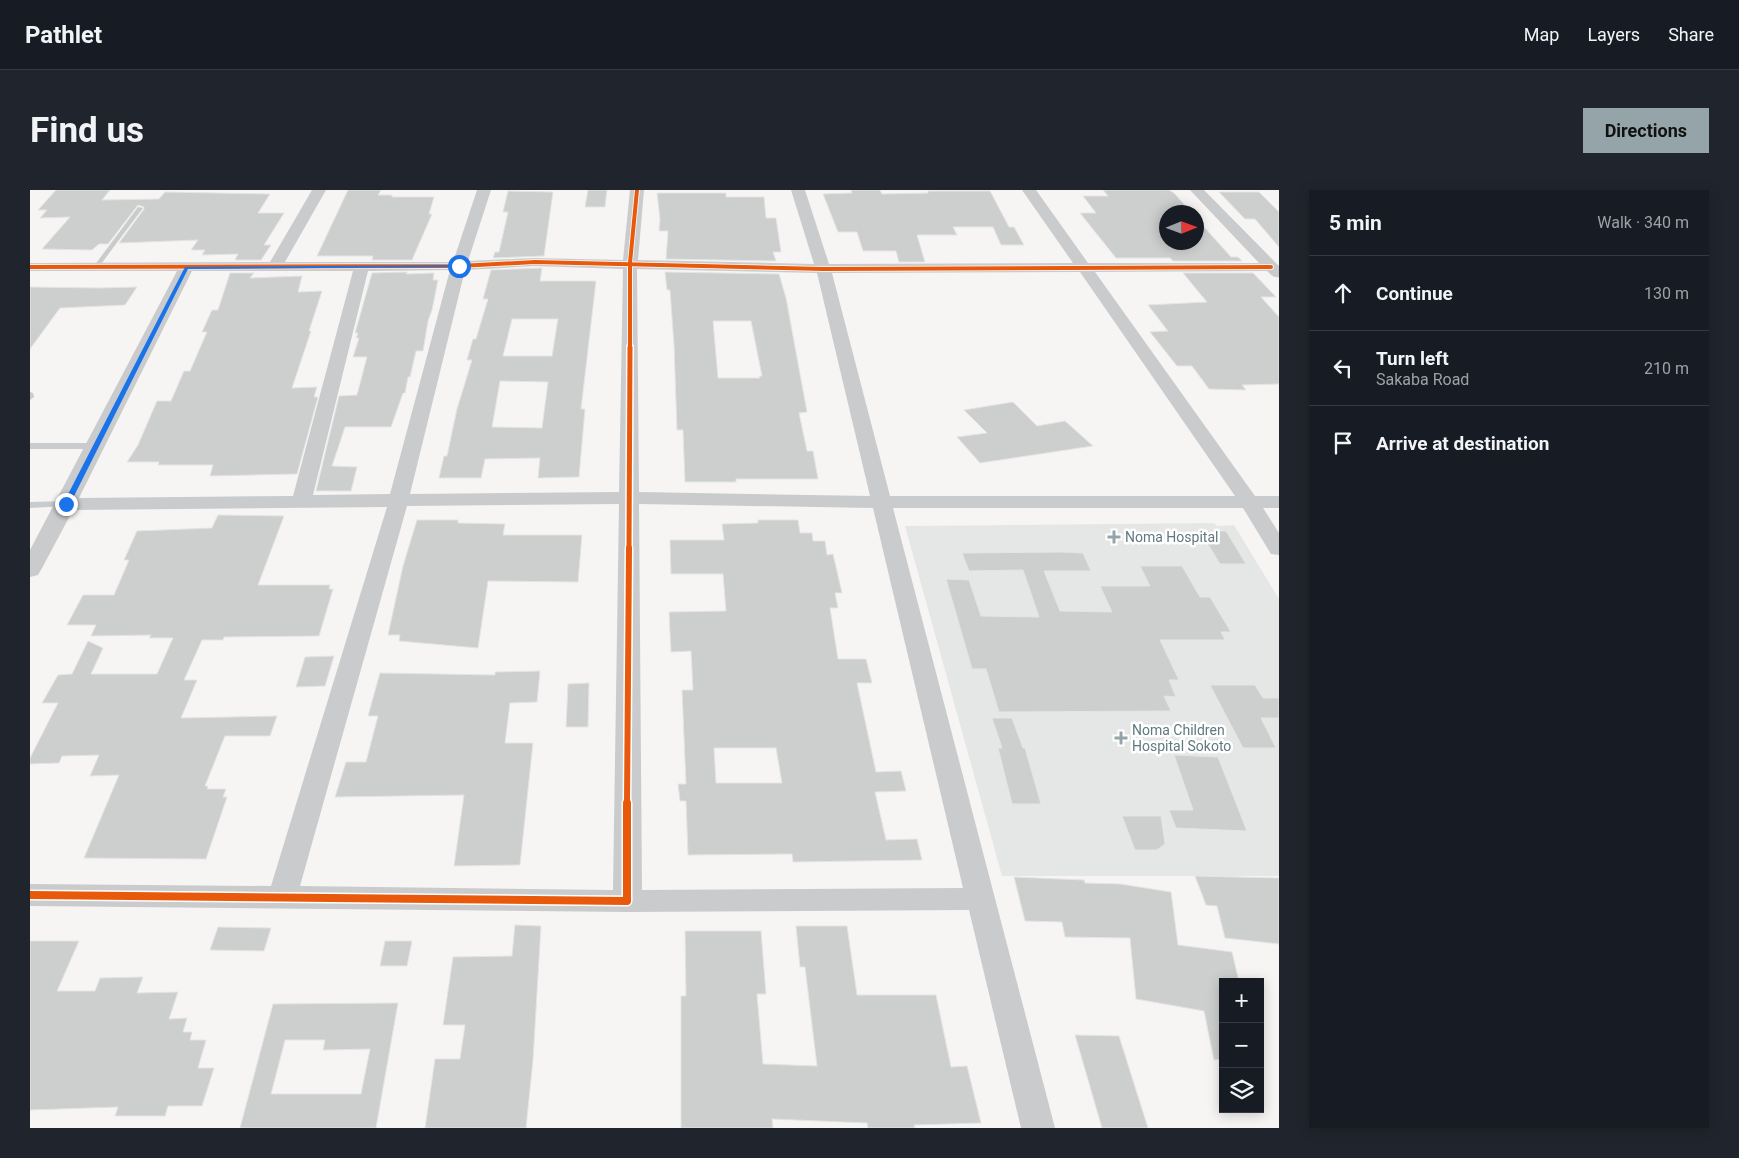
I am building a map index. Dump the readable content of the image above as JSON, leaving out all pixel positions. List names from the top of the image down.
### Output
{
  "places": {
    "health": ["Noma Hospital", "Noma Children Hospital Sokoto"]
  },
  "north": "right",
  "page": {
    "header": "Pathlet",
    "nav": ["Map", "Layers", "Share"],
    "buttons": "Directions",
    "title": "Find us",
    "heading": ["5 min", "Walk · 340 m"],
    "list": [
      ["Continue", "130 m"],
      ["Turn left", "Sakaba Road", "210 m"],
      "Arrive at destination"
    ],
    "map_buttons": ["+", "−"]
  }
}
